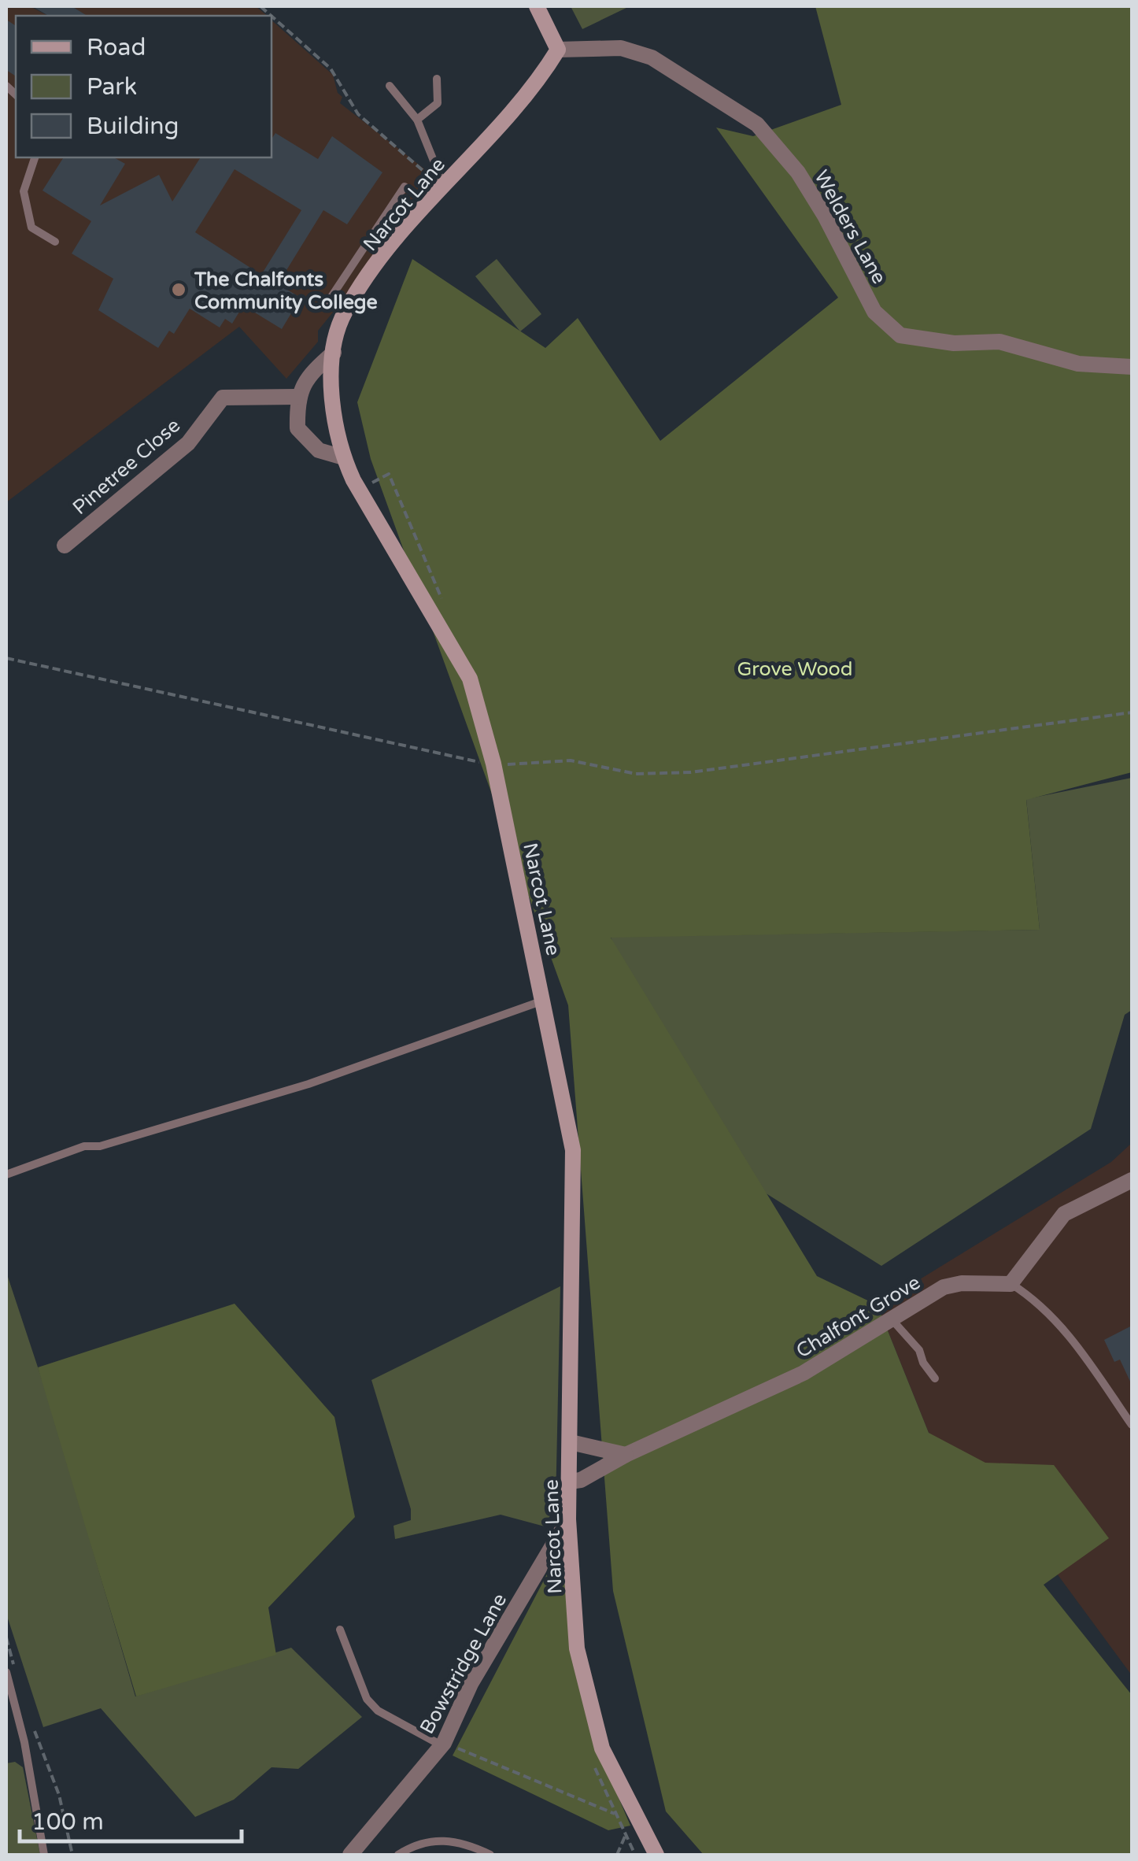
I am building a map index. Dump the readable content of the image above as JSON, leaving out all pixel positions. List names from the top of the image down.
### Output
{
  "streets": {
    "street": [
      "Narcot Lane",
      "Welders Lane",
      "Pinetree Close",
      "Chalfont Grove",
      "Bowstridge Lane"
    ]
  },
  "crossings": [
    ["Narcot Lane", "Welders Lane"],
    ["Narcot Lane", "Chalfont Grove"],
    ["Narcot Lane", "Bowstridge Lane"]
  ],
  "parks": ["Grove Wood"],
  "places": ["The Chalfonts Community College"],
  "legend": ["Road", "Park", "Building"],
  "scale_bar": "100 m"
}
